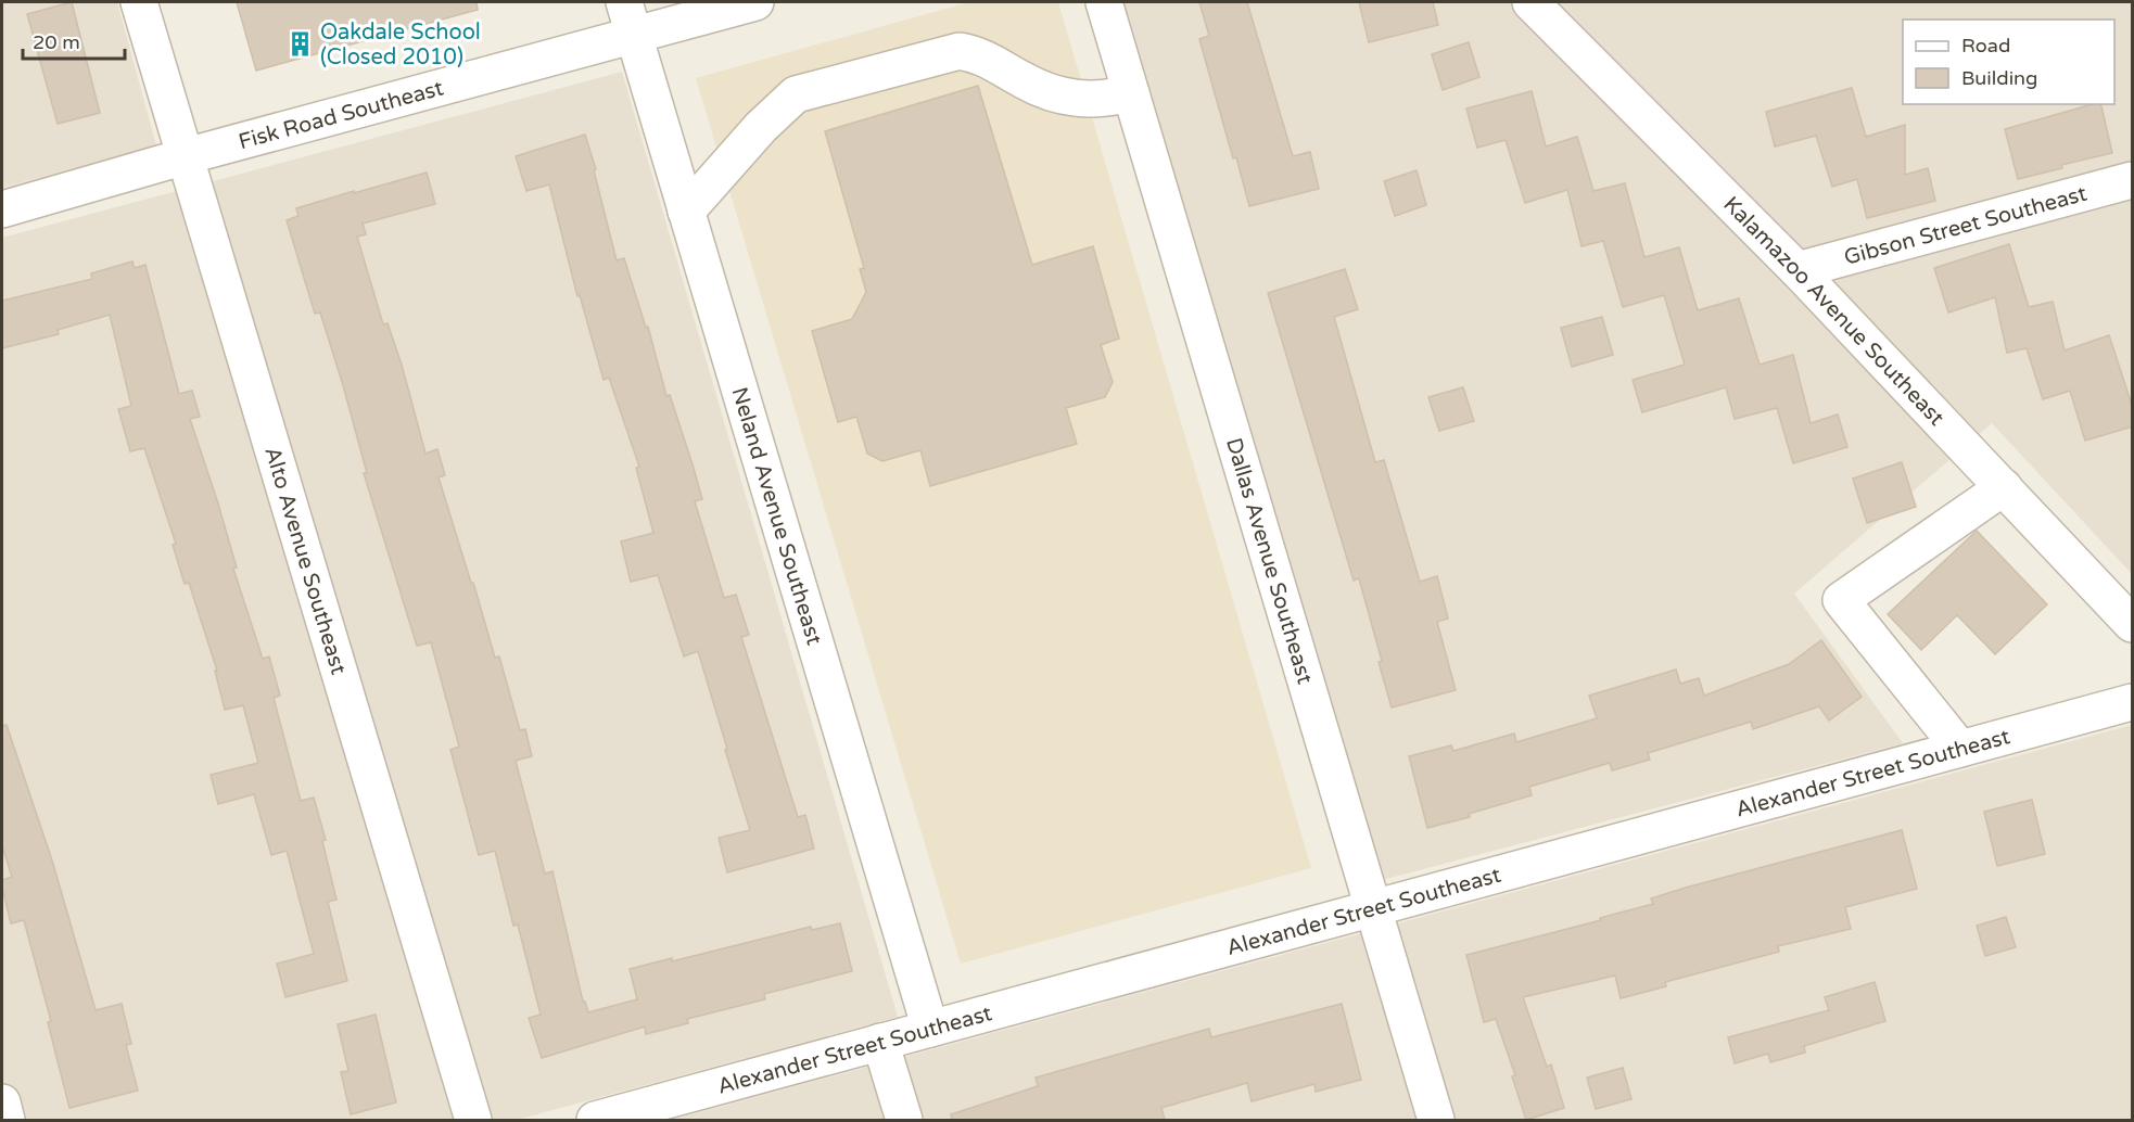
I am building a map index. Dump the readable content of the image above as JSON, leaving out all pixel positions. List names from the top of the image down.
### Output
{
  "streets": {
    "street": [
      "Fisk Road Southeast",
      "Gibson Street Southeast",
      "Kalamazoo Avenue Southeast",
      "Neland Avenue Southeast",
      "Alto Avenue Southeast",
      "Dallas Avenue Southeast",
      "Alexander Street Southeast"
    ]
  },
  "crossings": [
    ["Fisk Road Southeast", "Neland Avenue Southeast"],
    ["Fisk Road Southeast", "Alto Avenue Southeast"],
    ["Gibson Street Southeast", "Kalamazoo Avenue Southeast"],
    ["Neland Avenue Southeast", "Alexander Street Southeast"],
    ["Dallas Avenue Southeast", "Alexander Street Southeast"]
  ],
  "places": {
    "building": ["Oakdale School (Closed 2010)"]
  },
  "legend": ["Road", "Building"],
  "scale_bar": "20 m"
}
